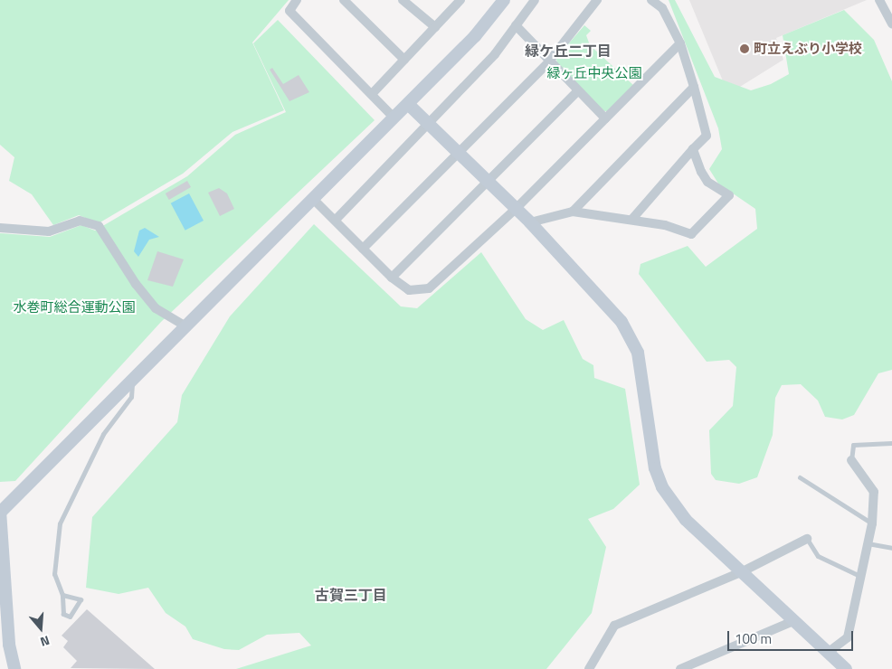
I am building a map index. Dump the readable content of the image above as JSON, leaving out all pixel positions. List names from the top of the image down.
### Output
{
  "districts": ["緑ケ丘二丁目", "古賀三丁目"],
  "parks": ["緑ヶ丘中央公園", "水巻町総合運動公園"],
  "places": ["町立えぶり小学校"],
  "scale_bar": "100 m",
  "north": "bottom"
}
